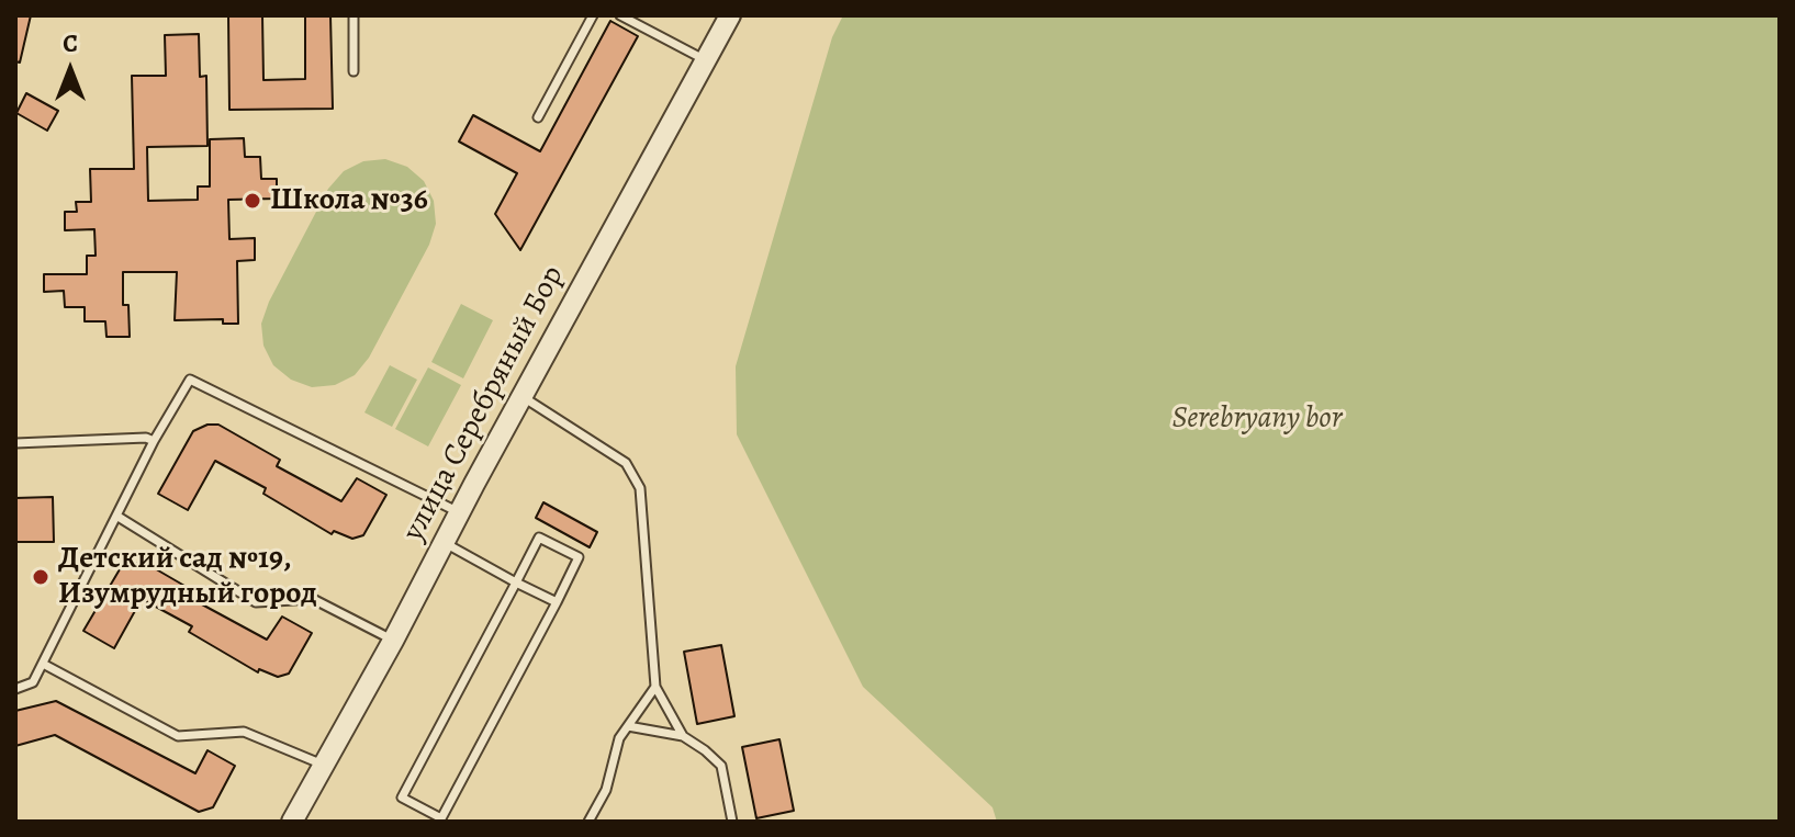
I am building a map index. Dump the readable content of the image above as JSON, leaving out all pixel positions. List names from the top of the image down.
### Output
{
  "streets": {
    "street": ["улица Серебряный Бор"]
  },
  "parks": ["Serebryany bor"],
  "places": ["Школа №36", "Детский сад №19, Изумрудный город"],
  "north": "top"
}
